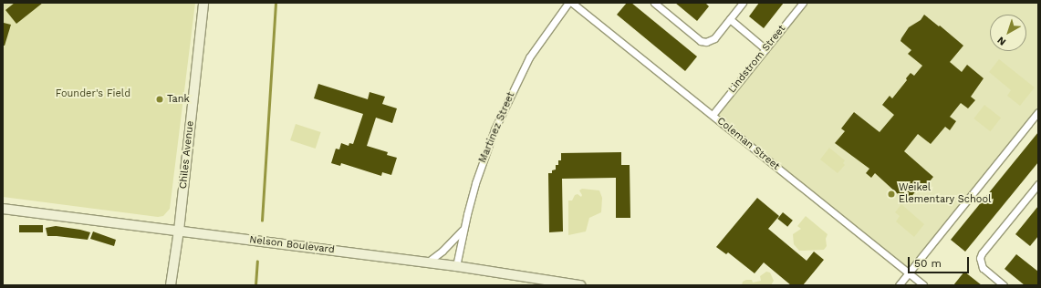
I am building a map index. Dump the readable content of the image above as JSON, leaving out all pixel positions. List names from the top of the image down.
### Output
{
  "streets": {
    "street": [
      "Lindstrom Street",
      "Martinez Street",
      "Coleman Street",
      "Chiles Avenue",
      "Nelson Boulevard"
    ]
  },
  "crossings": [
    ["Lindstrom Street", "Coleman Street"],
    ["Martinez Street", "Nelson Boulevard"],
    ["Chiles Avenue", "Nelson Boulevard"]
  ],
  "parks": ["Founder's Field"],
  "places": ["Tank", "Weikel Elementary School"],
  "scale_bar": "50 m",
  "north": "bottom left"
}
